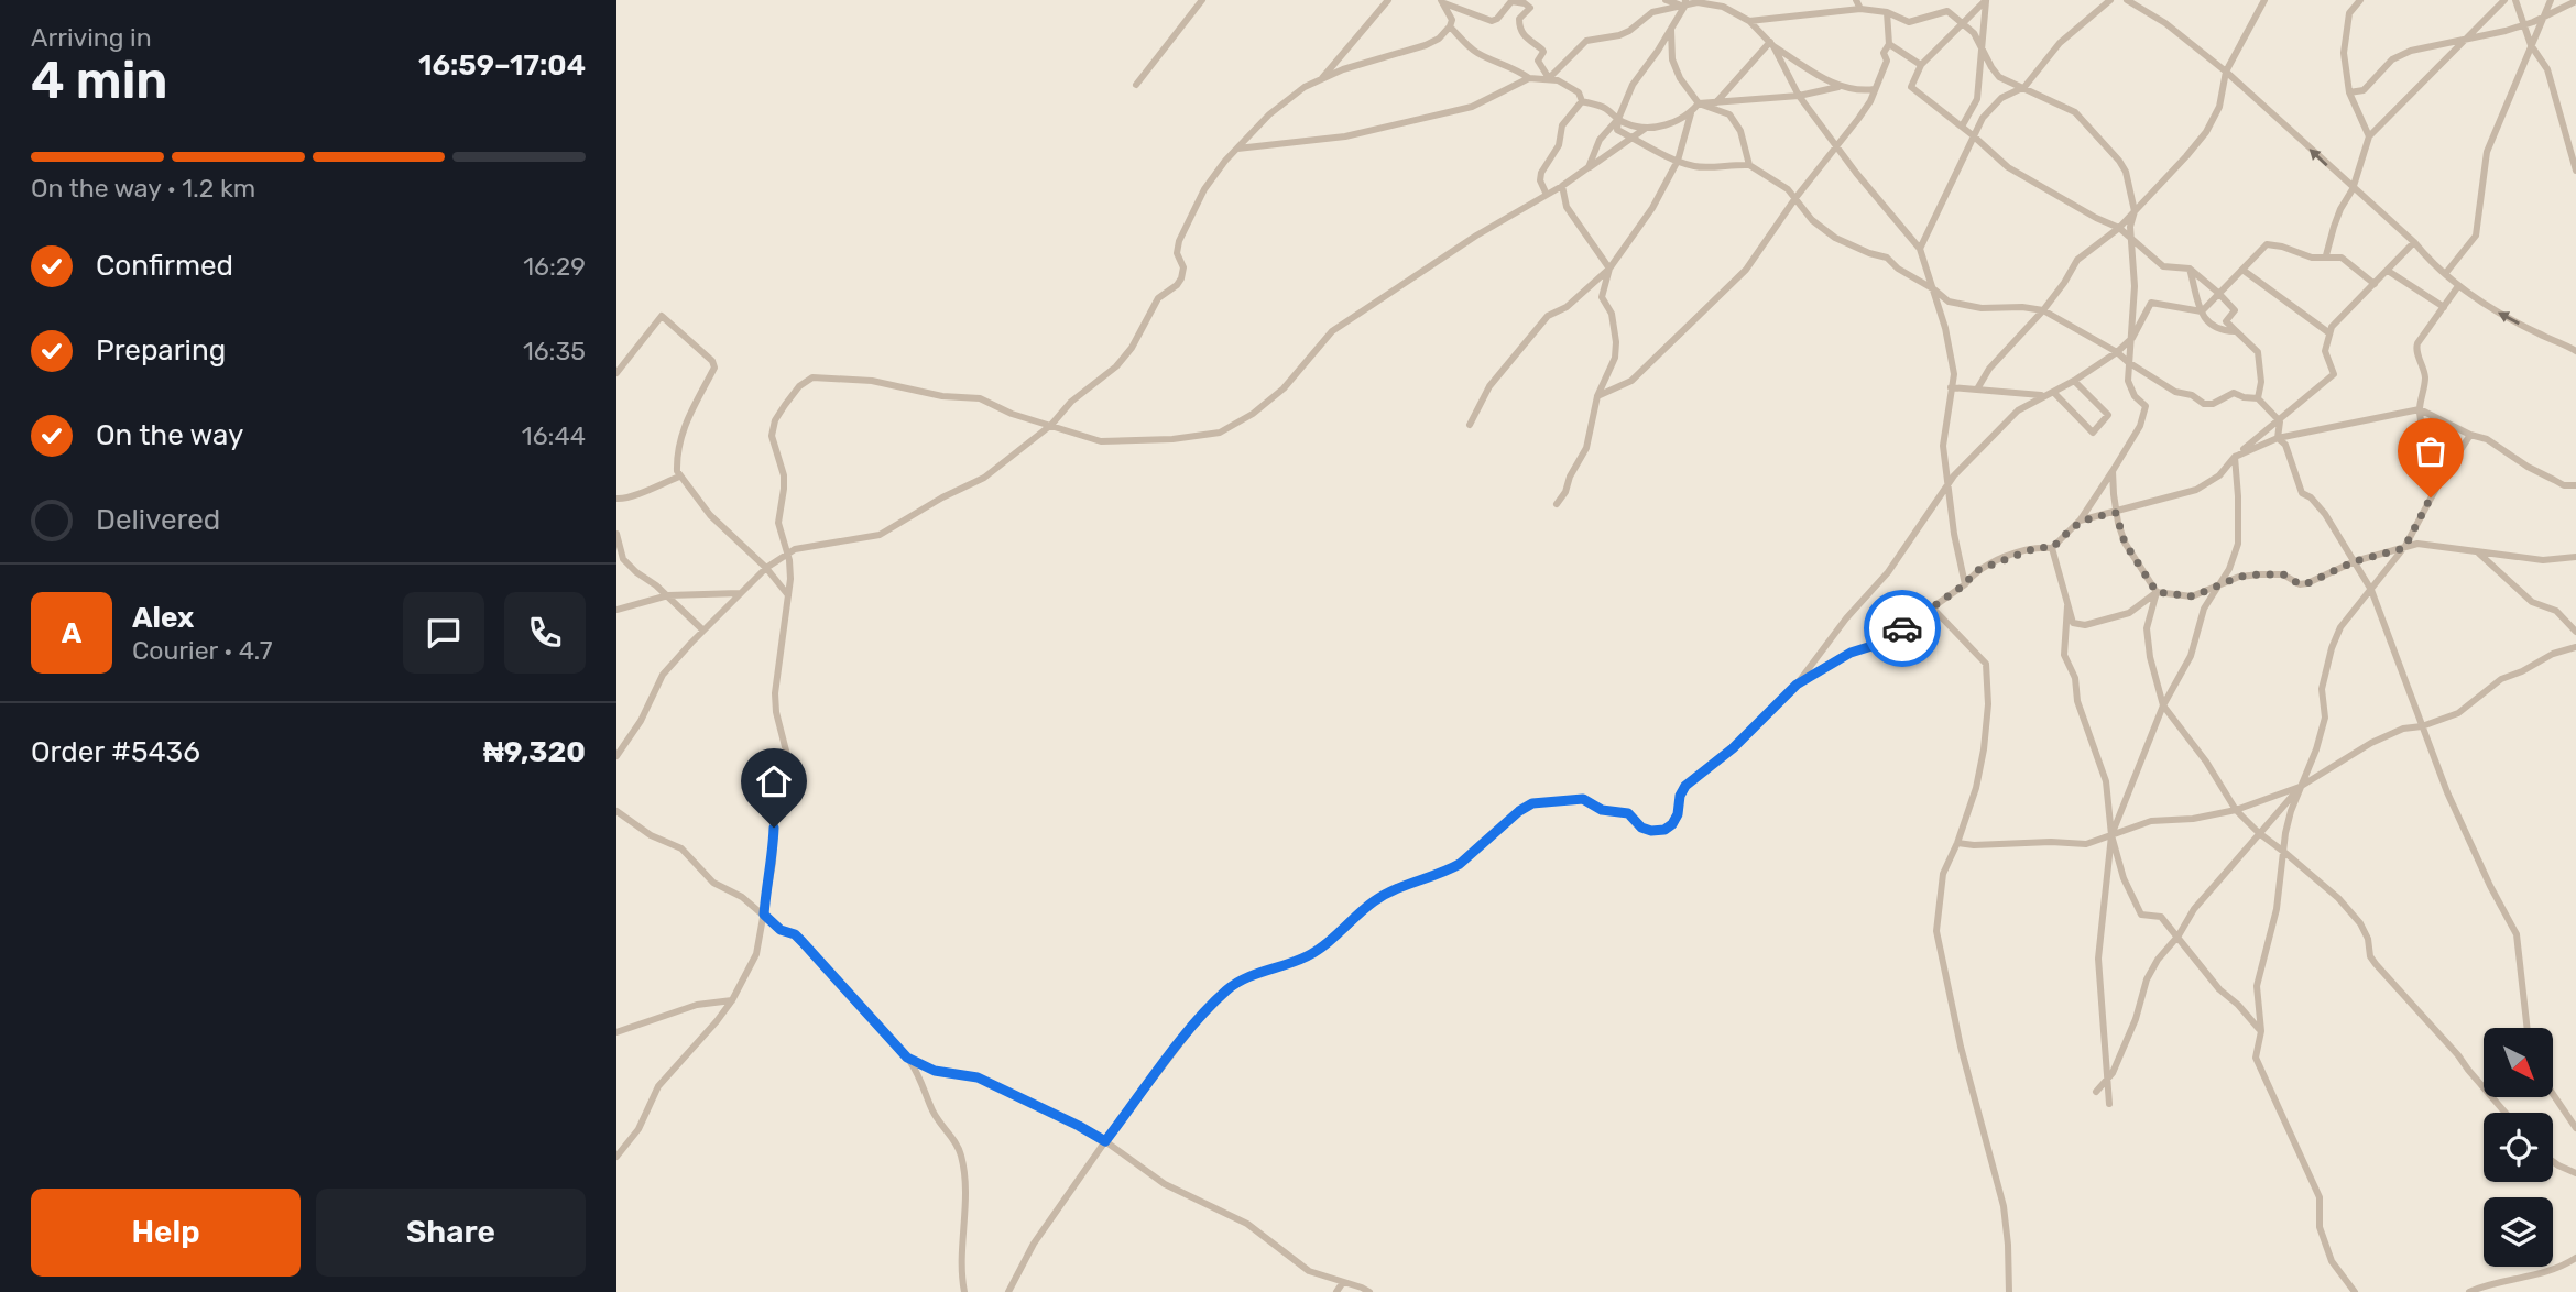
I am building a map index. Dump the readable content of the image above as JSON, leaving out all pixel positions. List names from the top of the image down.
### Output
{
  "north": "bottom right",
  "page": {
    "heading": ["4 min", "Arriving in", "16:59–17:04"],
    "panel": [
      "Alex",
      "Courier · 4.7",
      "Order #5436",
      "₦9,320"
    ],
    "bar": "On the way · 1.2 km",
    "list": [
      ["Confirmed", "16:29"],
      ["Preparing", "16:35"],
      ["On the way", "16:44"],
      "Delivered"
    ],
    "round": "A",
    "buttons": ["Help", "Share"]
  }
}
